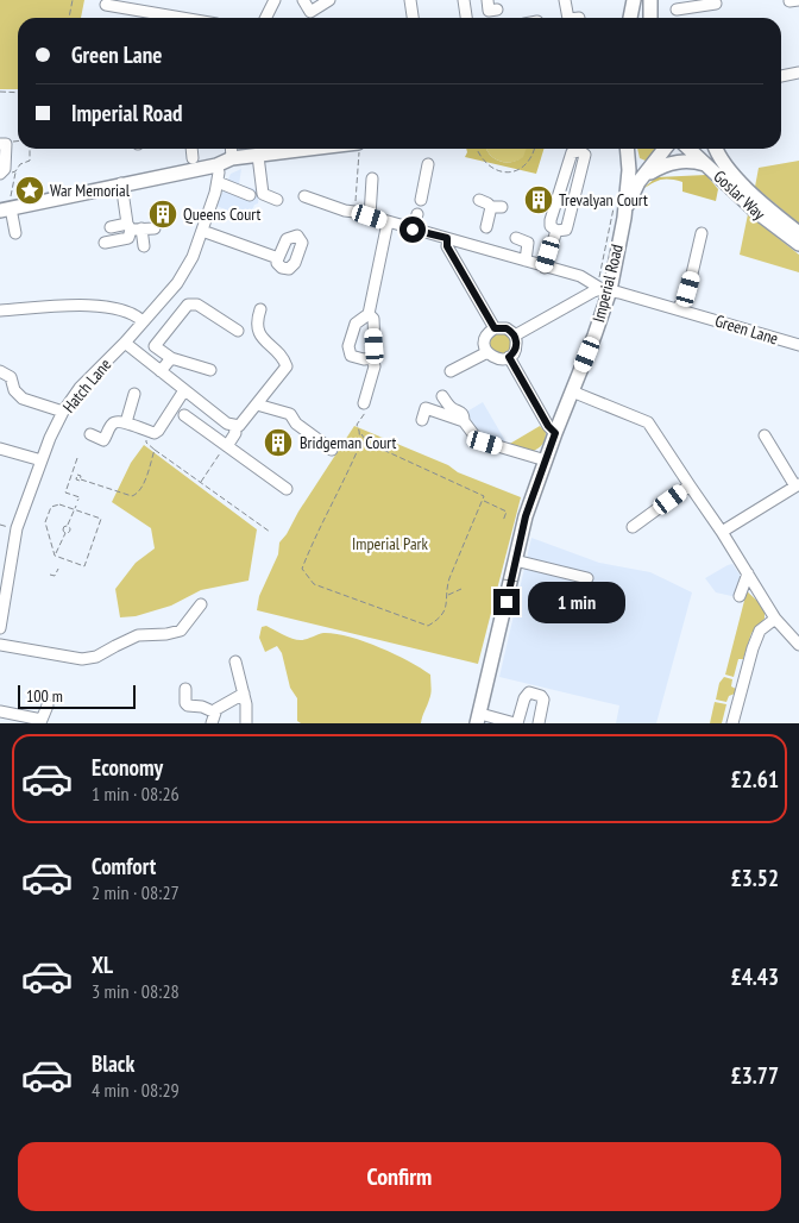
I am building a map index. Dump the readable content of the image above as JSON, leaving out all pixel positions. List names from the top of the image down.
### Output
{
  "streets": {
    "main road": ["Goslar Way", "Imperial Road"],
    "street": ["Green Lane", "Hatch Lane"]
  },
  "crossings": [
    ["Imperial Road", "Green Lane"]
  ],
  "parks": ["Imperial Park"],
  "places": {
    "place": ["War Memorial"],
    "building": ["Trevalyan Court", "Queens Court", "Bridgeman Court"]
  },
  "scale_bar": "100 m",
  "page": {
    "banner": ["Green Lane", "Imperial Road"],
    "bubble": "1 min",
    "scale": "100 m",
    "list": [
      {
        "name": "Economy",
        "note": "1 min · 08:26",
        "value": "£2.61"
      },
      {
        "name": "Comfort",
        "note": "2 min · 08:27",
        "value": "£3.52"
      },
      {
        "name": "XL",
        "note": "3 min · 08:28",
        "value": "£4.43"
      },
      {
        "name": "Black",
        "note": "4 min · 08:29",
        "value": "£3.77"
      }
    ],
    "buttons": "Confirm"
  }
}
